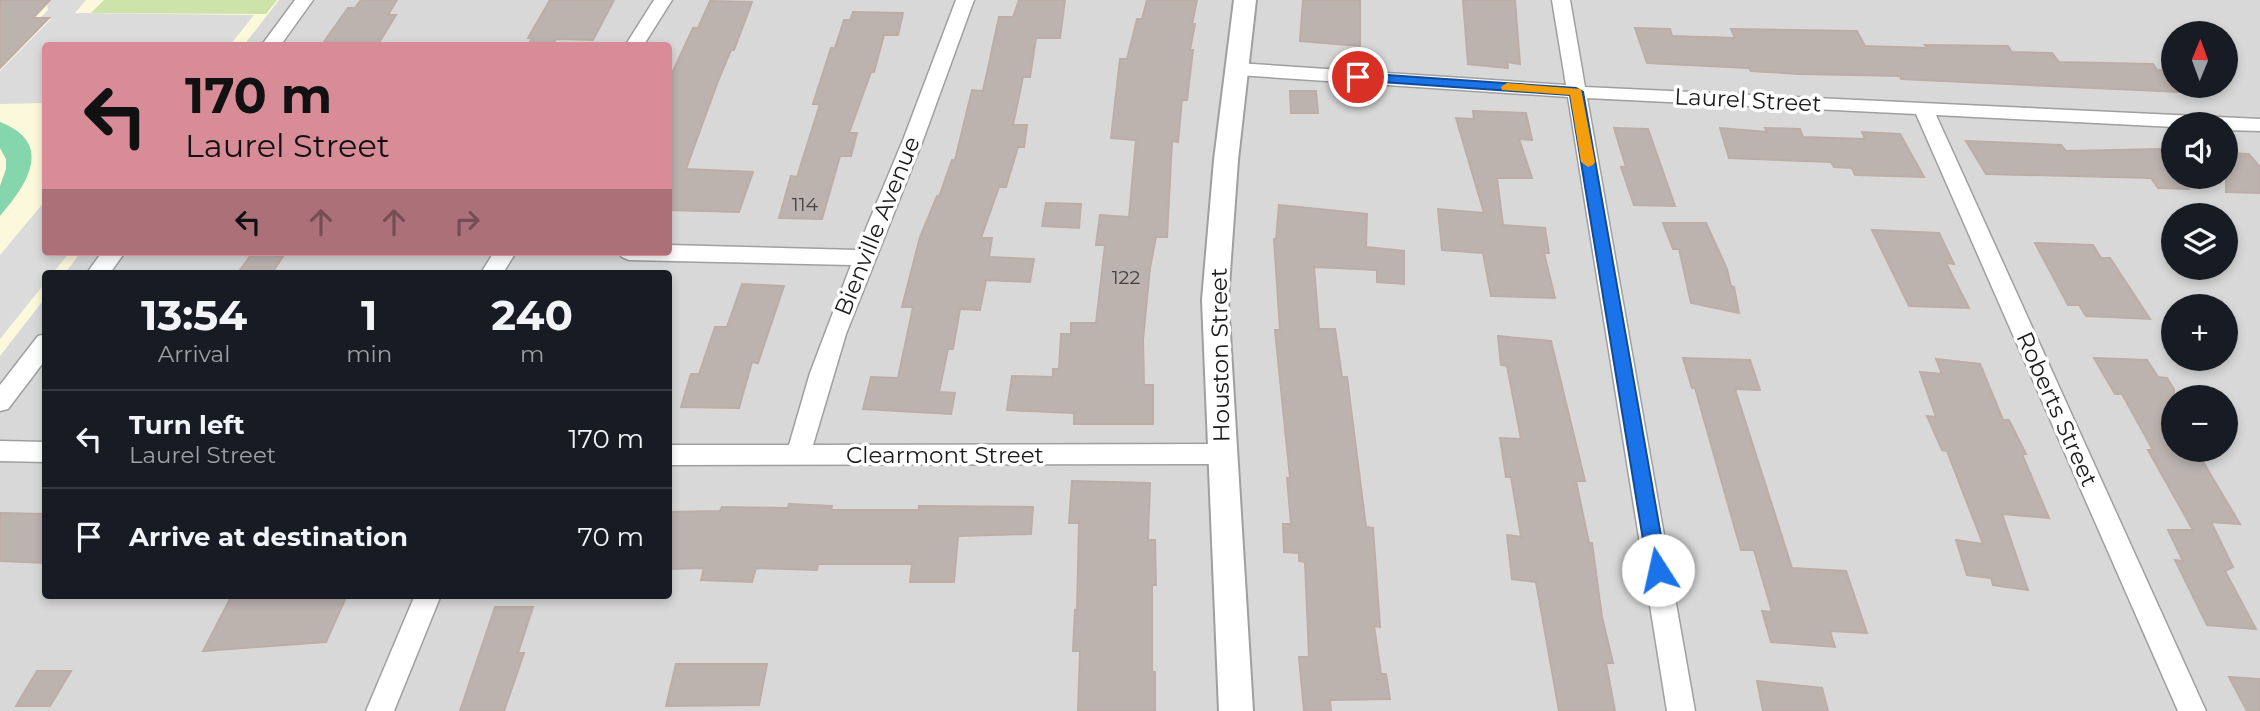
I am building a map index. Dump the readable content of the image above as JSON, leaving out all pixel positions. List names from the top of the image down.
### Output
{
  "streets": {
    "street": [
      "Laurel Street",
      "Bienville Avenue",
      "Houston Street",
      "Roberts Street",
      "Clearmont Street"
    ]
  },
  "crossings": [
    ["Laurel Street", "Houston Street"],
    ["Laurel Street", "Roberts Street"],
    ["Bienville Avenue", "Clearmont Street"],
    ["Houston Street", "Clearmont Street"]
  ],
  "house_numbers": ["114", "122"],
  "north": "top",
  "page": {
    "map_buttons": ["+", "−"],
    "turn": ["170 m", "Laurel Street"],
    "eta": [
      "13:54",
      "Arrival",
      "1",
      "min",
      "240",
      "m"
    ],
    "list": [
      {
        "name": "Turn left",
        "note": "Laurel Street",
        "value": "170 m"
      },
      {
        "name": "Arrive at destination",
        "value": "70 m"
      }
    ]
  }
}
